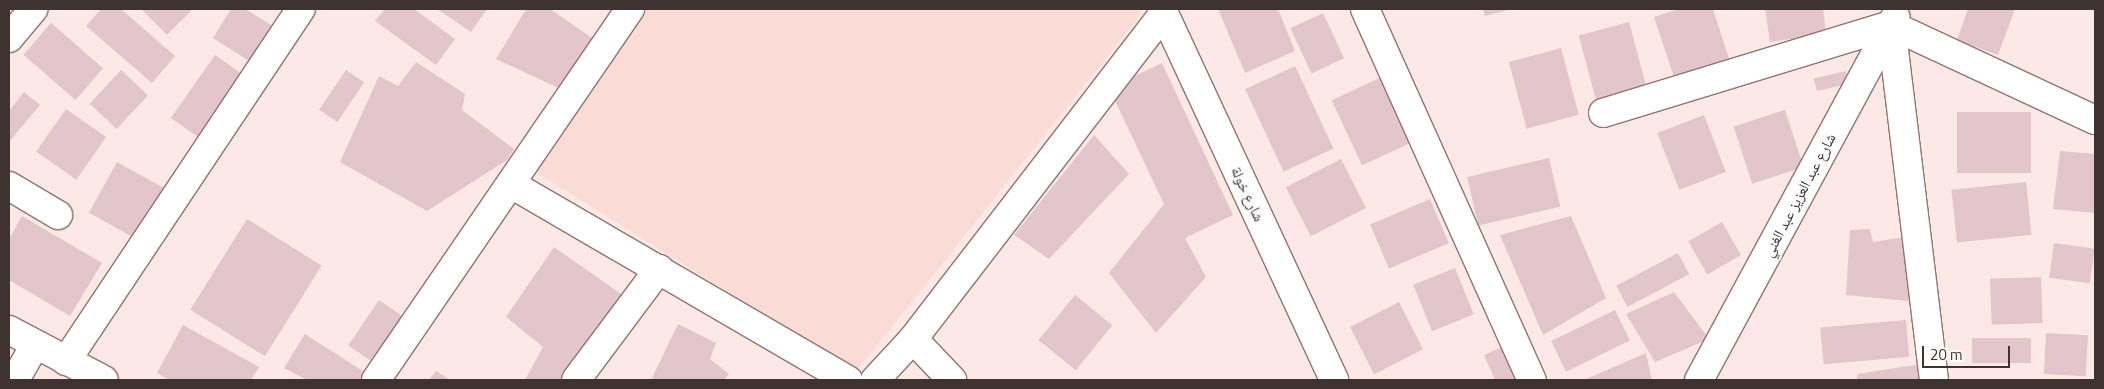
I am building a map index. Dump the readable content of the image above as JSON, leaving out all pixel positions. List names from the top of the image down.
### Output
{
  "streets": {
    "street": ["شارع خولة", "شارع عبد العزيز عبد الغني"]
  },
  "scale_bar": "20 m"
}
